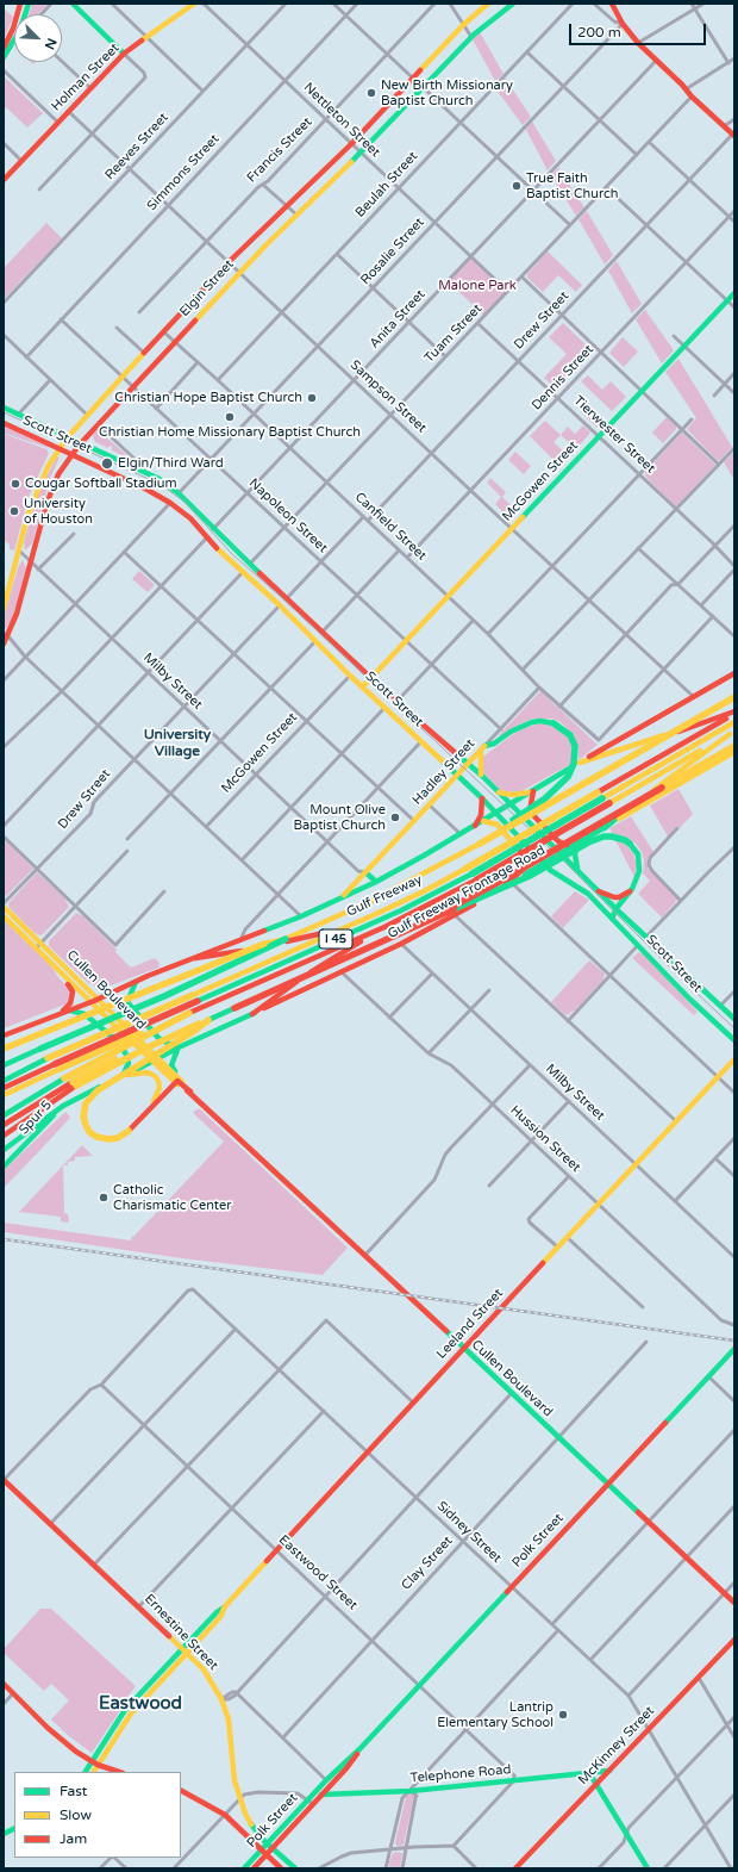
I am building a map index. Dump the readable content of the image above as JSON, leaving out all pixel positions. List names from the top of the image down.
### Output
{
  "streets": {
    "main road": [
      "Holman Street",
      "Elgin Street",
      "Scott Street",
      "McGowen Street",
      "Hadley Street",
      "Gulf Freeway Frontage Road",
      "Gulf Freeway",
      "I 45",
      "Cullen Boulevard",
      "Spur 5",
      "Leeland Street",
      "Polk Street",
      "Ernestine Street",
      "McKinney Street",
      "Telephone Road"
    ],
    "street": [
      "Nettleton Street",
      "Reeves Street",
      "Francis Street",
      "Simmons Street",
      "Beulah Street",
      "Rosalie Street",
      "Anita Street",
      "Drew Street",
      "Tuam Street",
      "Dennis Street",
      "Sampson Street",
      "Tierwester Street",
      "Napoleon Street",
      "Canfield Street",
      "Milby Street",
      "Hussion Street",
      "Sidney Street",
      "Clay Street",
      "Eastwood Street"
    ]
  },
  "crossings": [
    ["Holman Street", "Sampson Street"],
    ["Nettleton Street", "Reeves Street"],
    ["Nettleton Street", "Francis Street"],
    ["Nettleton Street", "Simmons Street"],
    ["Nettleton Street", "Beulah Street"],
    ["Nettleton Street", "Rosalie Street"],
    ["Nettleton Street", "Elgin Street"],
    ["Nettleton Street", "Anita Street"],
    ["Nettleton Street", "Tuam Street"],
    ["Reeves Street", "Sampson Street"],
    ["Francis Street", "Sampson Street"],
    ["Simmons Street", "Sampson Street"],
    ["Simmons Street", "Napoleon Street"],
    ["Beulah Street", "Sampson Street"],
    ["Beulah Street", "Canfield Street"],
    ["Rosalie Street", "Sampson Street"],
    ["Rosalie Street", "Scott Street"],
    ["Rosalie Street", "Napoleon Street"],
    ["Rosalie Street", "Canfield Street"],
    ["Elgin Street", "Sampson Street"],
    ["Elgin Street", "Scott Street"],
    ["Elgin Street", "Napoleon Street"],
    ["Elgin Street", "Canfield Street"],
    ["Elgin Street", "Milby Street"],
    ["Anita Street", "Sampson Street"],
    ["Anita Street", "Scott Street"],
    ["Anita Street", "Napoleon Street"],
    ["Anita Street", "Canfield Street"],
    ["Drew Street", "Sampson Street"],
    ["Drew Street", "Scott Street"],
    ["Drew Street", "Tierwester Street"],
    ["Drew Street", "Canfield Street"],
    ["Drew Street", "Milby Street"],
    ["Drew Street", "Cullen Boulevard"],
    ["Tuam Street", "Sampson Street"],
    ["Tuam Street", "Scott Street"],
    ["Tuam Street", "Tierwester Street"],
    ["Tuam Street", "Napoleon Street"],
    ["Tuam Street", "Canfield Street"],
    ["Dennis Street", "Sampson Street"],
    ["Dennis Street", "Tierwester Street"],
    ["Dennis Street", "Canfield Street"],
    ["Sampson Street", "McGowen Street"],
    ["Sampson Street", "Canfield Street"],
    ["Scott Street", "McGowen Street"],
    ["Scott Street", "Hadley Street"],
    ["Scott Street", "Gulf Freeway Frontage Road"],
    ["Tierwester Street", "McGowen Street"],
    ["McGowen Street", "Napoleon Street"],
    ["McGowen Street", "Canfield Street"],
    ["McGowen Street", "Milby Street"],
    ["Napoleon Street", "Hadley Street"],
    ["Canfield Street", "Hadley Street"],
    ["Milby Street", "Hadley Street"],
    ["Milby Street", "Gulf Freeway Frontage Road"],
    ["Milby Street", "Leeland Street"],
    ["Gulf Freeway Frontage Road", "Cullen Boulevard"],
    ["Gulf Freeway Frontage Road", "Spur 5"],
    ["Gulf Freeway Frontage Road", "Hussion Street"],
    ["Cullen Boulevard", "Leeland Street"],
    ["Cullen Boulevard", "Polk Street"],
    ["Cullen Boulevard", "Clay Street"],
    ["Hussion Street", "Leeland Street"],
    ["Leeland Street", "Sidney Street"],
    ["Leeland Street", "Eastwood Street"],
    ["Leeland Street", "Ernestine Street"],
    ["Sidney Street", "Polk Street"],
    ["Sidney Street", "Clay Street"],
    ["Sidney Street", "Eastwood Street"],
    ["Sidney Street", "McKinney Street"],
    ["Polk Street", "Eastwood Street"],
    ["Polk Street", "Ernestine Street"],
    ["Polk Street", "Telephone Road"],
    ["Clay Street", "Eastwood Street"],
    ["Eastwood Street", "Telephone Road"],
    ["McKinney Street", "Telephone Road"]
  ],
  "districts": ["University Village", "Eastwood"],
  "parks": ["Malone Park"],
  "places": [
    "New Birth Missionary Baptist Church",
    "True Faith Baptist Church",
    "Christian Hope Baptist Church",
    "Christian Home Missionary Baptist Church",
    "Elgin/Third Ward",
    "Cougar Softball Stadium",
    "University of Houston",
    "Mount Olive Baptist Church",
    "Catholic Charismatic Center",
    "Lantrip Elementary School"
  ],
  "legend": ["Fast", "Slow", "Jam"],
  "scale_bar": "200 m",
  "north": "bottom right"
}
